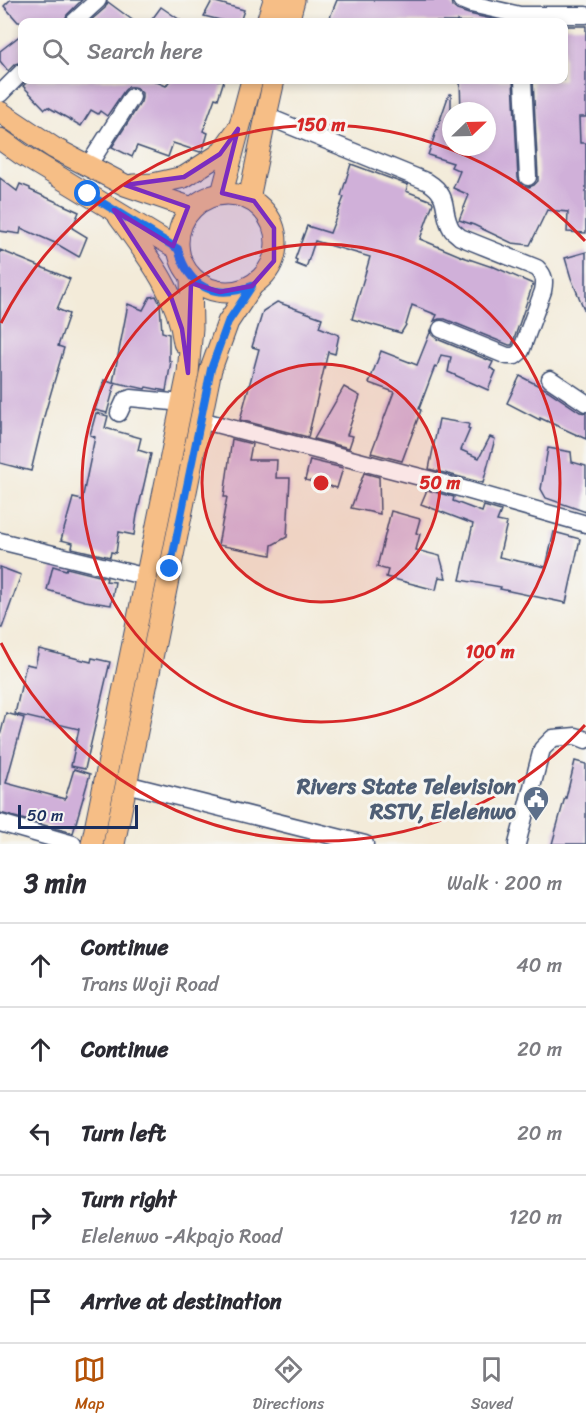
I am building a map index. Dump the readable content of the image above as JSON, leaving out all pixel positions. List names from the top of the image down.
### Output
{
  "places": {
    "public building": ["Rivers State Television RSTV, Elelenwo"]
  },
  "scale_bar": "50 m",
  "north": "top right",
  "page": {
    "search": "Search here",
    "scale": "50 m",
    "heading": ["3 min", "Walk · 200 m"],
    "list": [
      ["Continue", "Trans Woji Road", "40 m"],
      ["Continue", "20 m"],
      ["Turn left", "20 m"],
      ["Turn right", "Elelenwo -Akpajo Road", "120 m"],
      "Arrive at destination"
    ],
    "nav": ["Map", "Directions", "Saved"]
  },
  "rings": ["150 m", "50 m", "100 m"]
}
